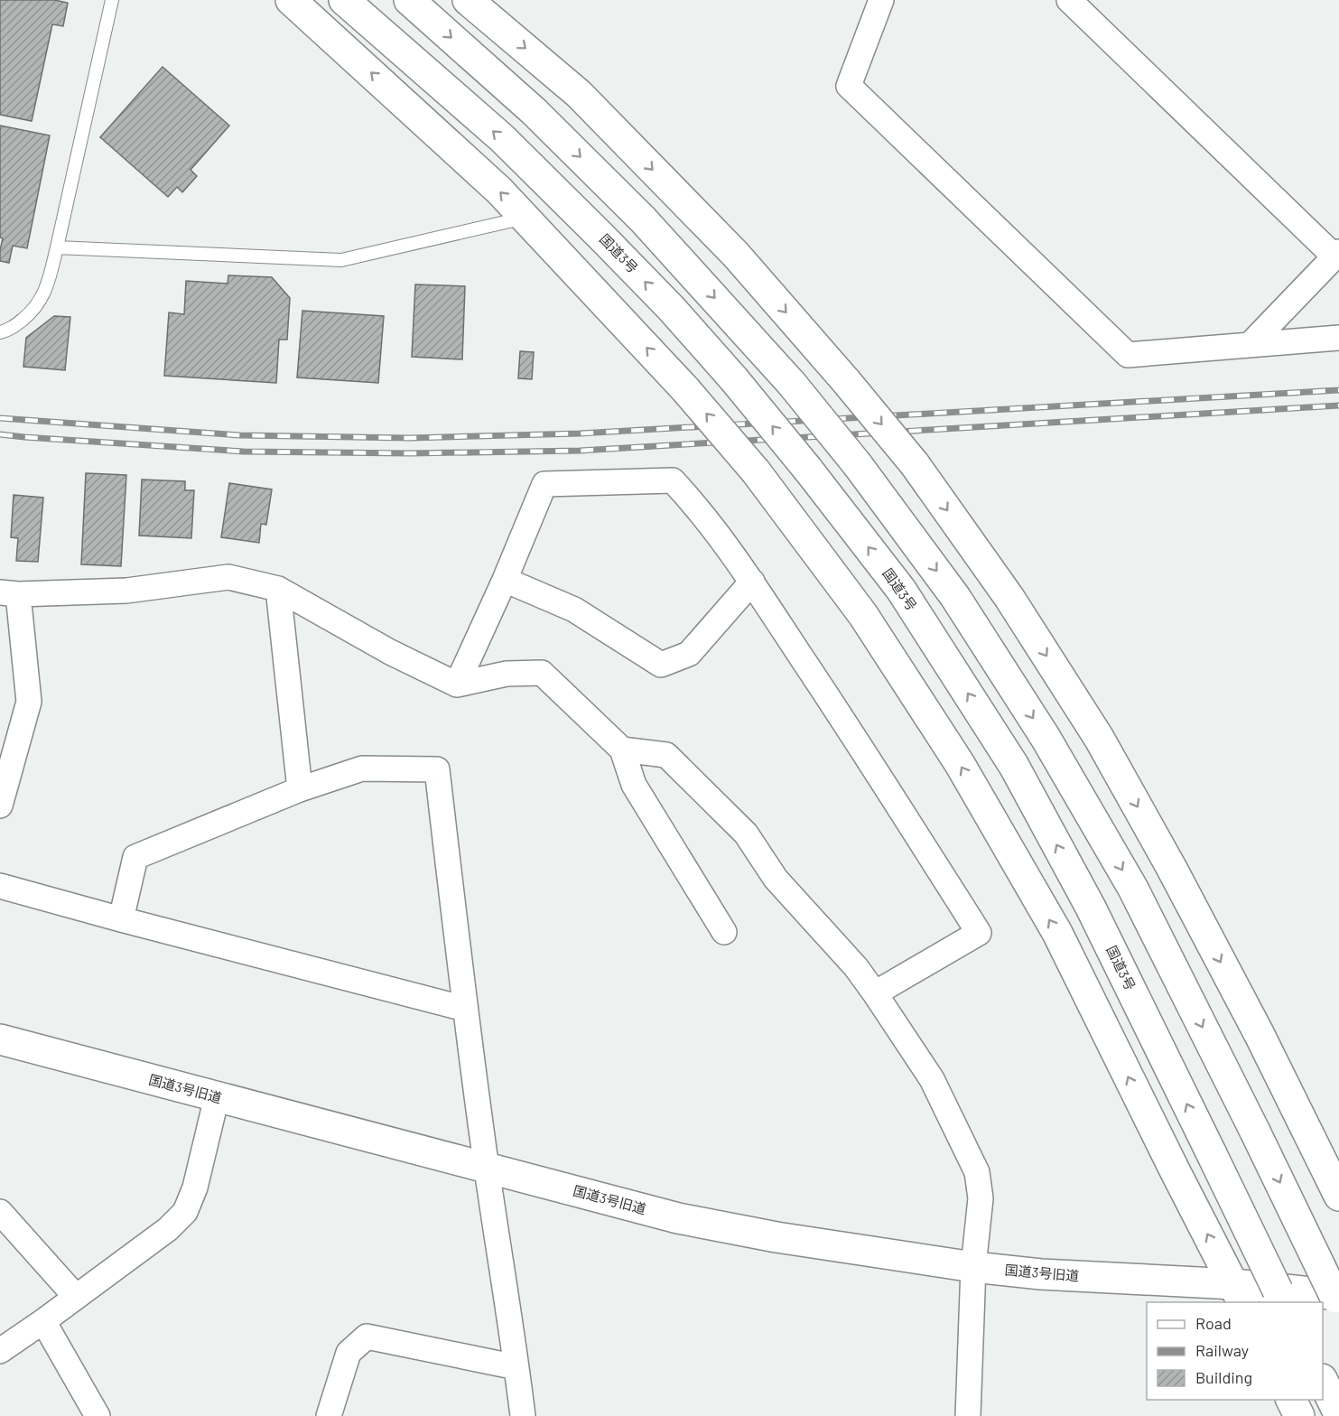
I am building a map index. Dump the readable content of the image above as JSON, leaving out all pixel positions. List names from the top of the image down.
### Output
{
  "streets": {
    "main road": ["国道3号", "国道3号旧道"]
  },
  "legend": ["Road", "Railway", "Building"]
}
